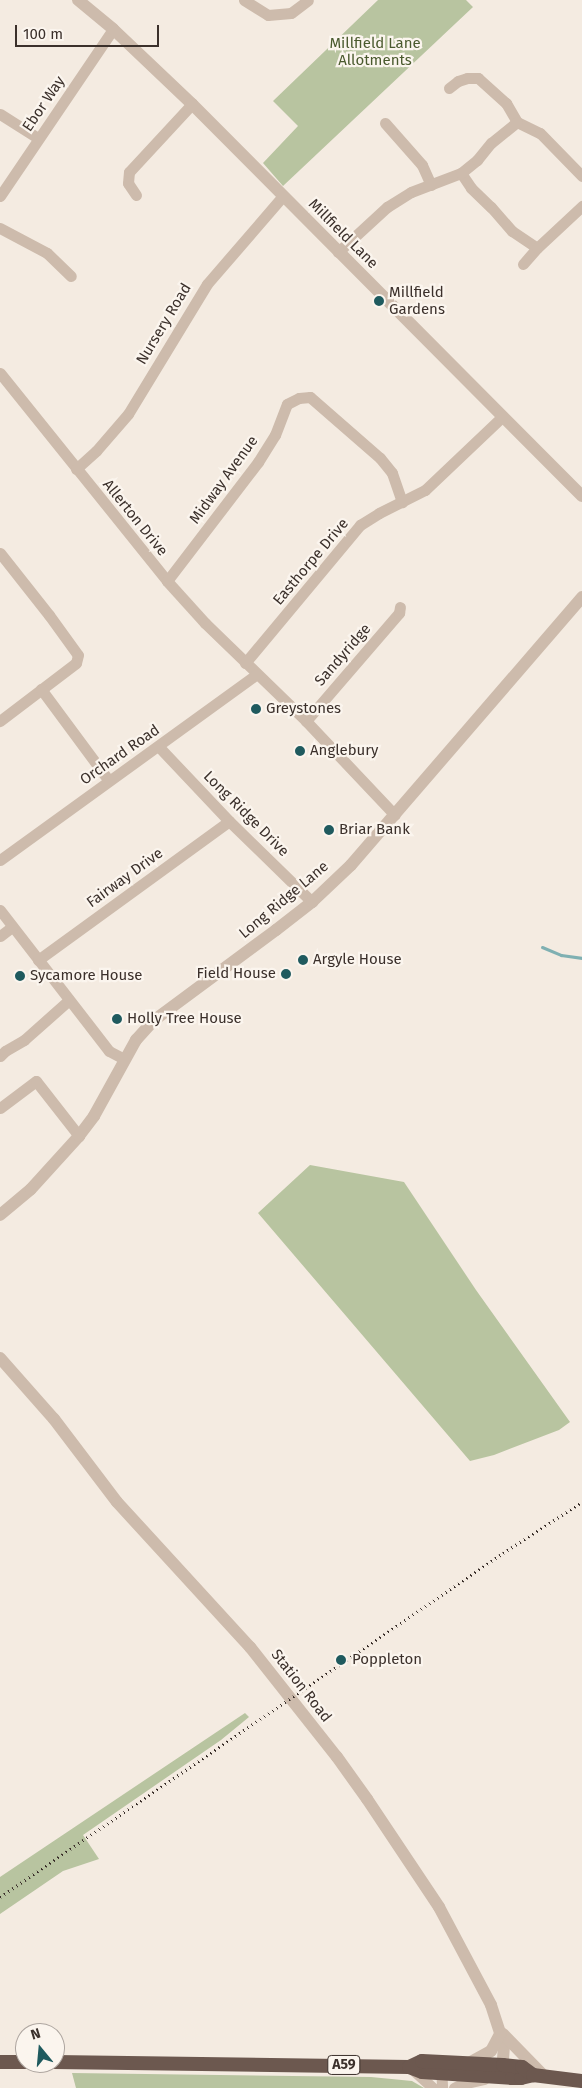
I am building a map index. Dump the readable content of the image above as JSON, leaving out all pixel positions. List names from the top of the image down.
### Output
{
  "streets": {
    "highway": ["A59"],
    "street": [
      "Ebor Way",
      "Millfield Lane",
      "Nursery Road",
      "Midway Avenue",
      "Allerton Drive",
      "Easthorpe Drive",
      "Sandyridge",
      "Orchard Road",
      "Long Ridge Drive",
      "Fairway Drive",
      "Long Ridge Lane",
      "Station Road"
    ]
  },
  "crossings": [
    ["Ebor Way", "Millfield Lane"],
    ["Millfield Lane", "Nursery Road"],
    ["Millfield Lane", "Easthorpe Drive"],
    ["Nursery Road", "Allerton Drive"],
    ["Midway Avenue", "Allerton Drive"],
    ["Midway Avenue", "Easthorpe Drive"],
    ["Allerton Drive", "Easthorpe Drive"],
    ["Allerton Drive", "Sandyridge"],
    ["Allerton Drive", "Orchard Road"],
    ["Allerton Drive", "Long Ridge Lane"],
    ["Orchard Road", "Long Ridge Drive"],
    ["Long Ridge Drive", "Fairway Drive"],
    ["Long Ridge Drive", "Long Ridge Lane"],
    ["Station Road", "A59"]
  ],
  "parks": ["Millfield Lane Allotments"],
  "places": [
    "Millfield Gardens",
    "Greystones",
    "Anglebury",
    "Briar Bank",
    "Argyle House",
    "Field House",
    "Sycamore House",
    "Holly Tree House",
    "Poppleton"
  ],
  "scale_bar": "100 m",
  "north": "top"
}
